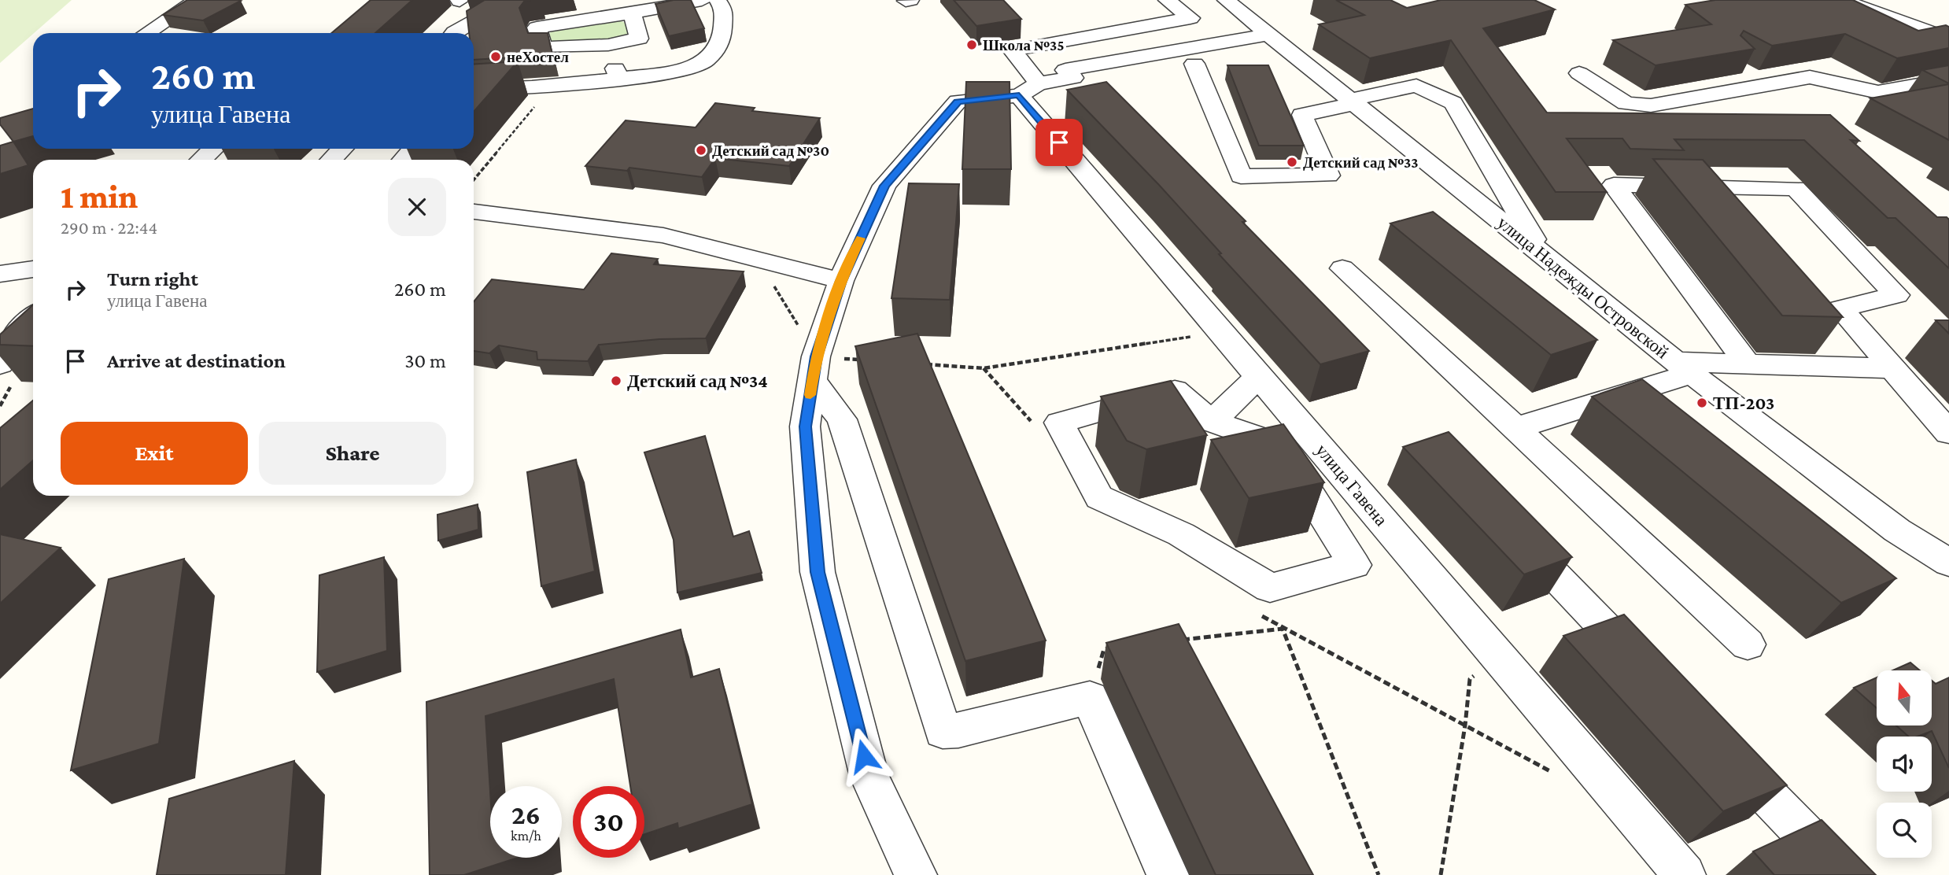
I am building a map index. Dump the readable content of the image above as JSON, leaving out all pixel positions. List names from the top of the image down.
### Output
{
  "streets": {
    "street": ["улица Надежды Островской", "улица Гавена"]
  },
  "places": [
    "Школа №35",
    "неХостел",
    "Детский сад №30",
    "Детский сад №33",
    "Детский сад №34",
    "ТП-203"
  ],
  "north": "top",
  "page": {
    "turn": ["260 m", "улица Гавена"],
    "heading": ["1 min", "290 m · 22:44"],
    "list": [
      {
        "name": "Turn right",
        "note": "улица Гавена",
        "value": "260 m"
      },
      {
        "name": "Arrive at destination",
        "value": "30 m"
      }
    ],
    "buttons": ["Exit", "Share"],
    "speed": "26 km/h",
    "limit": "30"
  }
}
